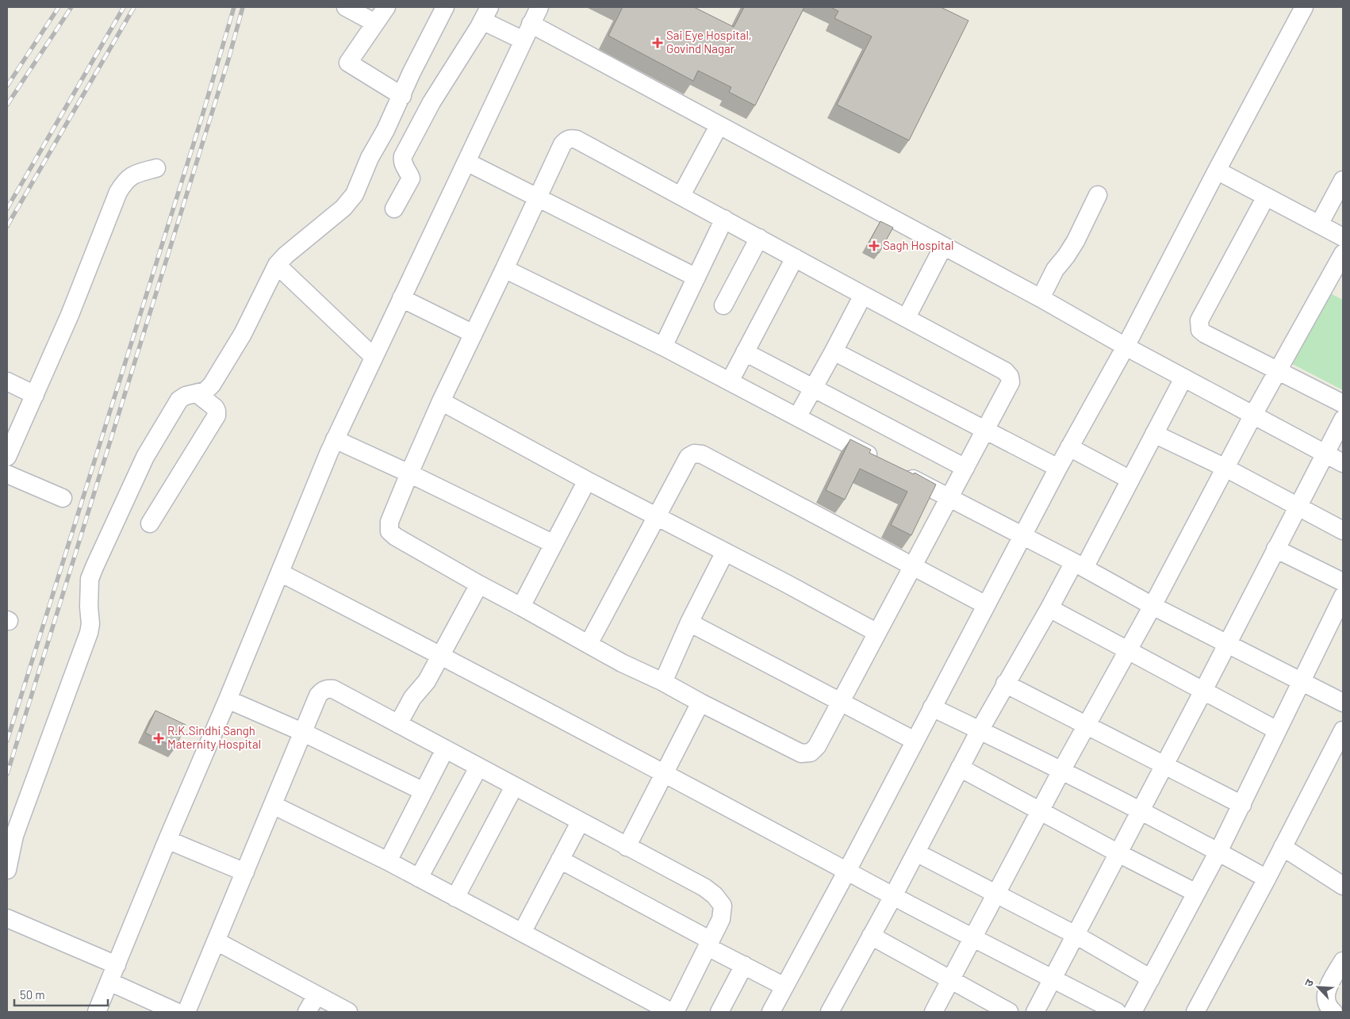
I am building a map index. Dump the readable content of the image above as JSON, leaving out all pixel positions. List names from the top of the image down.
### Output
{
  "places": {
    "health": ["Sai Eye Hospital, Govind Nagar", "Sagh Hospital", "R.K.Sindhi Sangh Maternity Hospital"]
  },
  "scale_bar": "50 m",
  "north": "top left"
}
